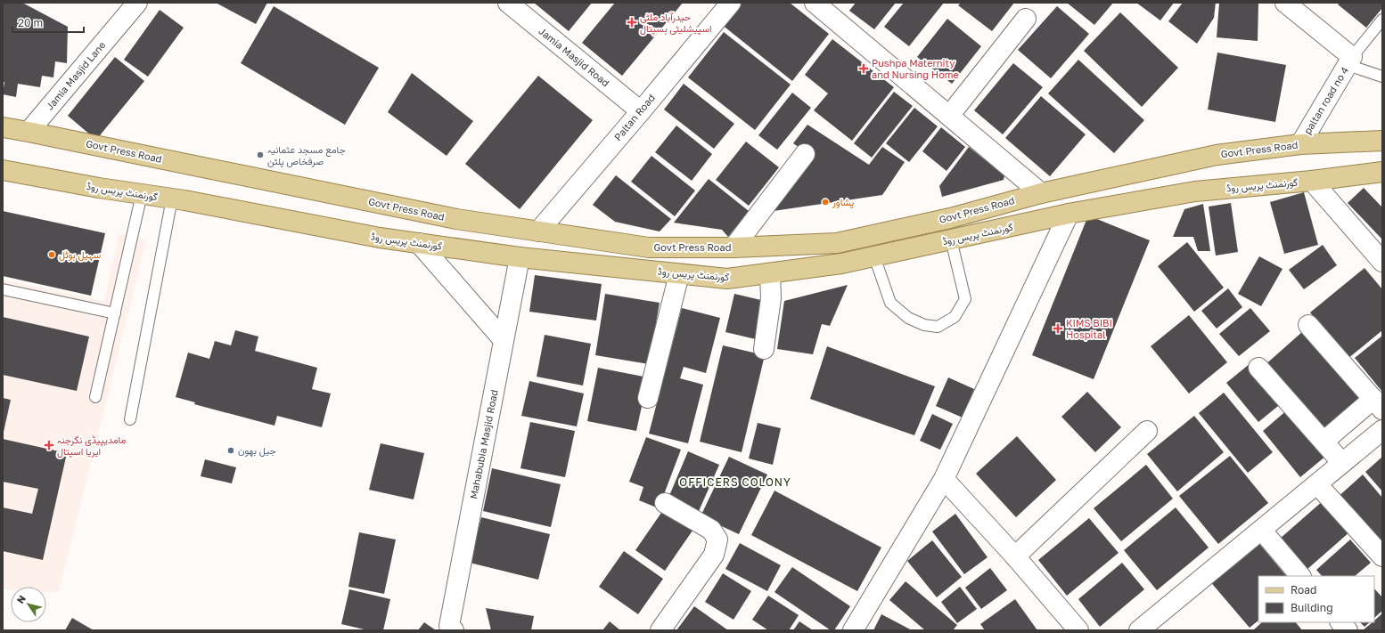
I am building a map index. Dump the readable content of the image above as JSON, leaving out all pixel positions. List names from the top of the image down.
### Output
{
  "streets": {
    "main road": ["Govt Press Road", "گورنمنٹ پریس روڈ"],
    "street": [
      "Jamia Masjid Road",
      "Jamia Masjid Lane",
      "paltan road no 4",
      "Paltan Road",
      "Mahabubia Masjid Road"
    ]
  },
  "crossings": [
    ["Jamia Masjid Road", "Paltan Road"],
    ["Jamia Masjid Lane", "Govt Press Road"],
    ["paltan road no 4", "Govt Press Road"],
    ["Paltan Road", "Govt Press Road"],
    ["گورنمنٹ پریس روڈ", "Mahabubia Masjid Road"]
  ],
  "districts": ["OFFICERS COLONY"],
  "places": {
    "health": [
      "حیدرآباد ملٹی اسپیشلیٹی ہسپتال",
      "Pushpa Maternity and Nursing Home",
      "KIMS BIBI Hospital",
      "مامدیپیڈی نگرجنہ ایریا اسپتال"
    ],
    "other": [
      "جامع مسجد عثمانیہ صرفخاص پلٹن",
      "پشاور",
      "سہیل ہوٹل",
      "جیل بھون"
    ]
  },
  "legend": ["Road", "Building"],
  "scale_bar": "20 m",
  "north": "top left"
}
